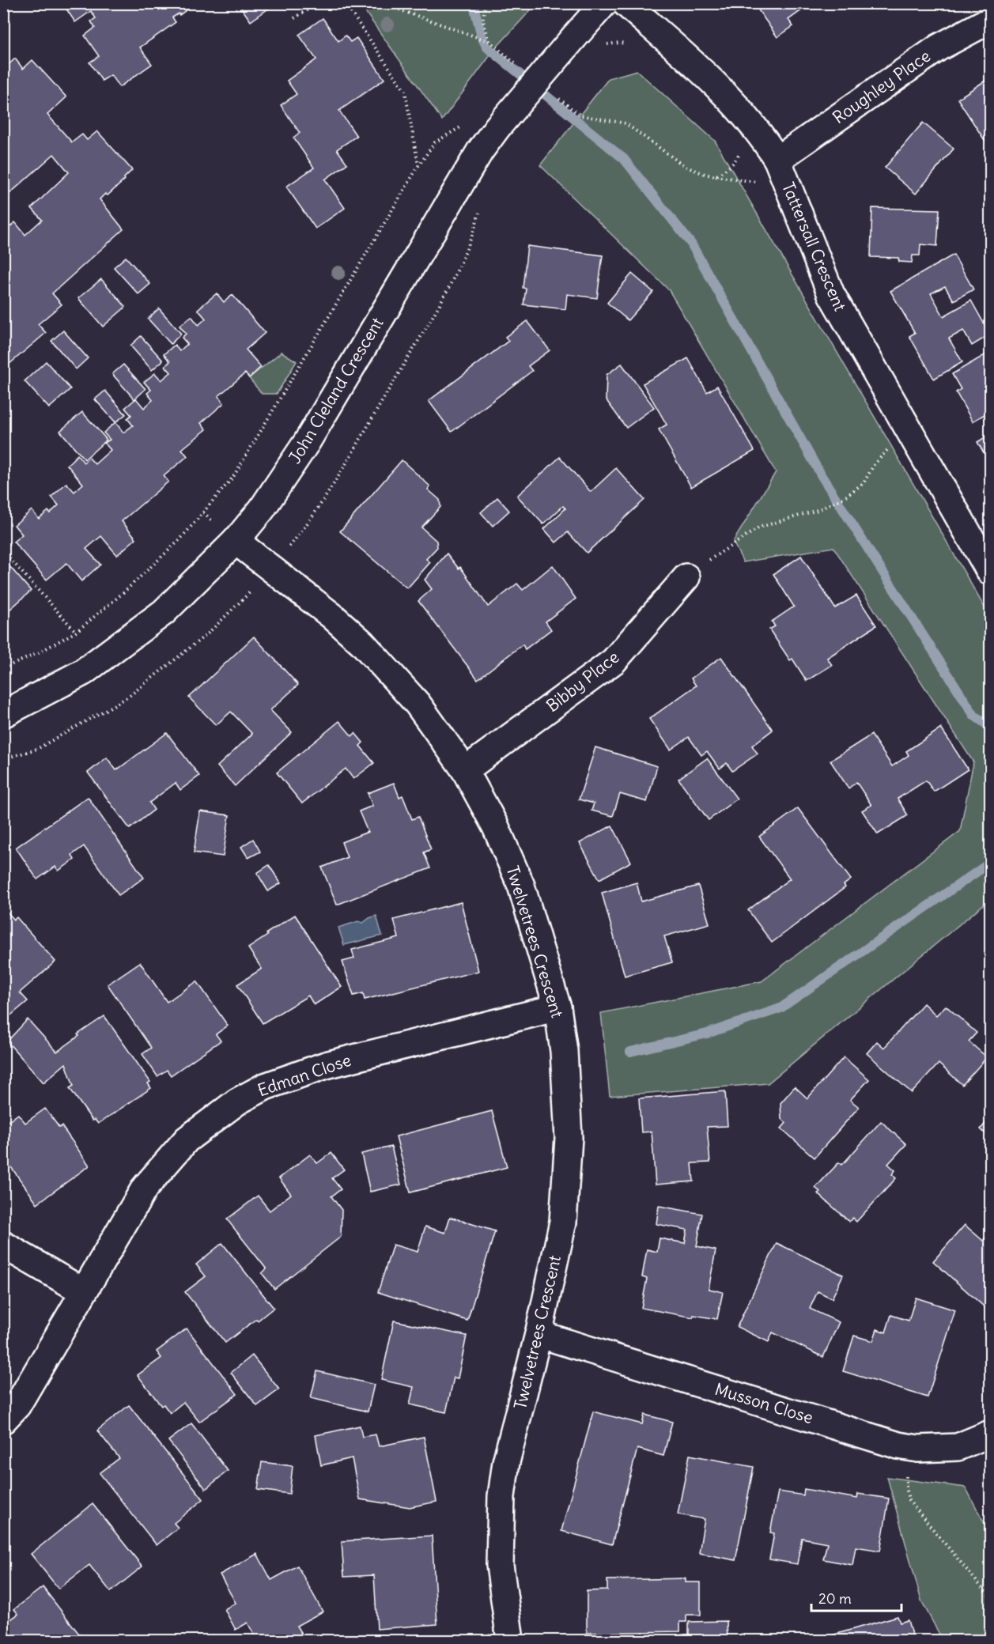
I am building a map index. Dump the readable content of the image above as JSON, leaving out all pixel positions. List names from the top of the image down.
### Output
{
  "streets": {
    "street": [
      "Roughley Place",
      "Tattersall Crescent",
      "John Cleland Crescent",
      "Bibby Place",
      "Twelvetrees Crescent",
      "Edman Close",
      "Musson Close"
    ]
  },
  "crossings": [
    ["Roughley Place", "Tattersall Crescent"],
    ["John Cleland Crescent", "Twelvetrees Crescent"],
    ["Bibby Place", "Twelvetrees Crescent"],
    ["Twelvetrees Crescent", "Edman Close"],
    ["Twelvetrees Crescent", "Musson Close"]
  ],
  "scale_bar": "20 m"
}
